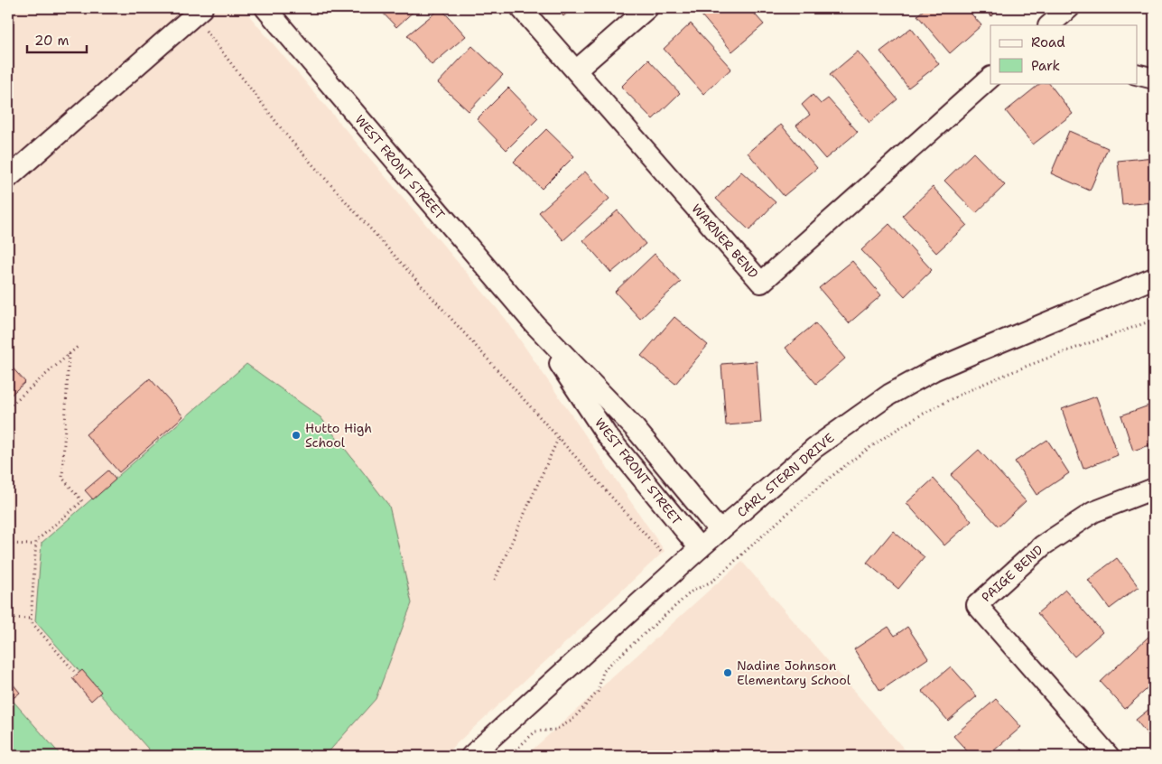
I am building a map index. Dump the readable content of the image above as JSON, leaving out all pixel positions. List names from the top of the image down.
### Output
{
  "streets": {
    "street": [
      "WEST FRONT STREET",
      "WARNER BEND",
      "CARL STERN DRIVE",
      "PAIGE BEND"
    ]
  },
  "crossings": [
    ["WEST FRONT STREET", "CARL STERN DRIVE"]
  ],
  "places": ["Hutto High School", "Nadine Johnson Elementary School"],
  "legend": ["Road", "Park"],
  "scale_bar": "20 m"
}
